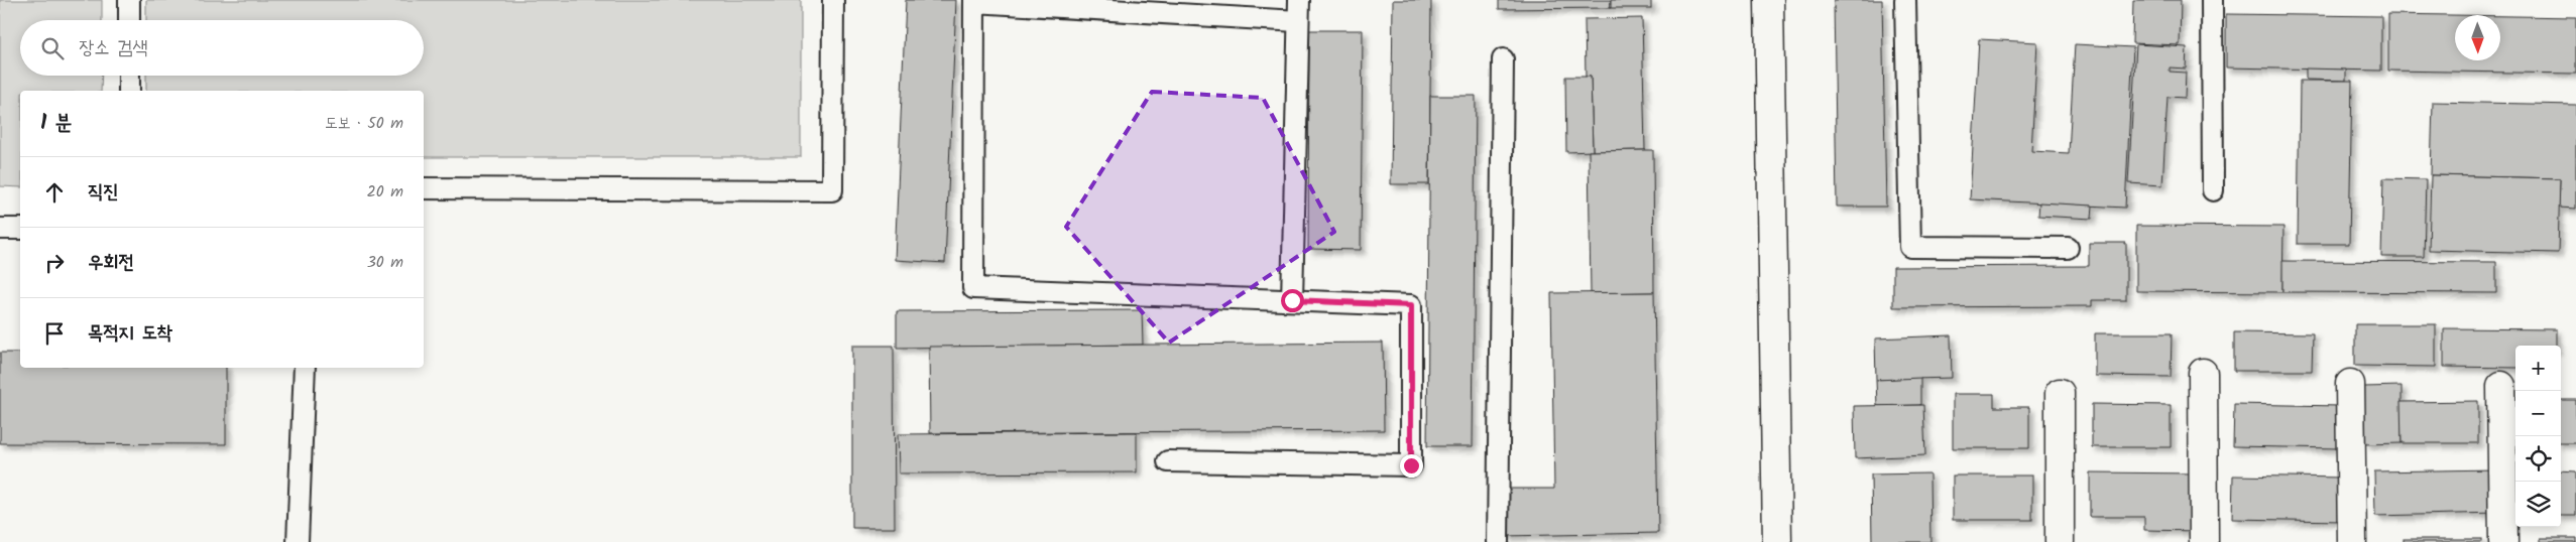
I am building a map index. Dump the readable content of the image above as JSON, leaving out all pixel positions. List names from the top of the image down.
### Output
{
  "north": "bottom",
  "page": {
    "search": "장소 검색",
    "heading": ["1 분", "도보 · 50 m"],
    "list": [
      ["직진", "20 m"],
      ["우회전", "30 m"],
      "목적지 도착"
    ],
    "map_buttons": ["+", "−"]
  }
}
